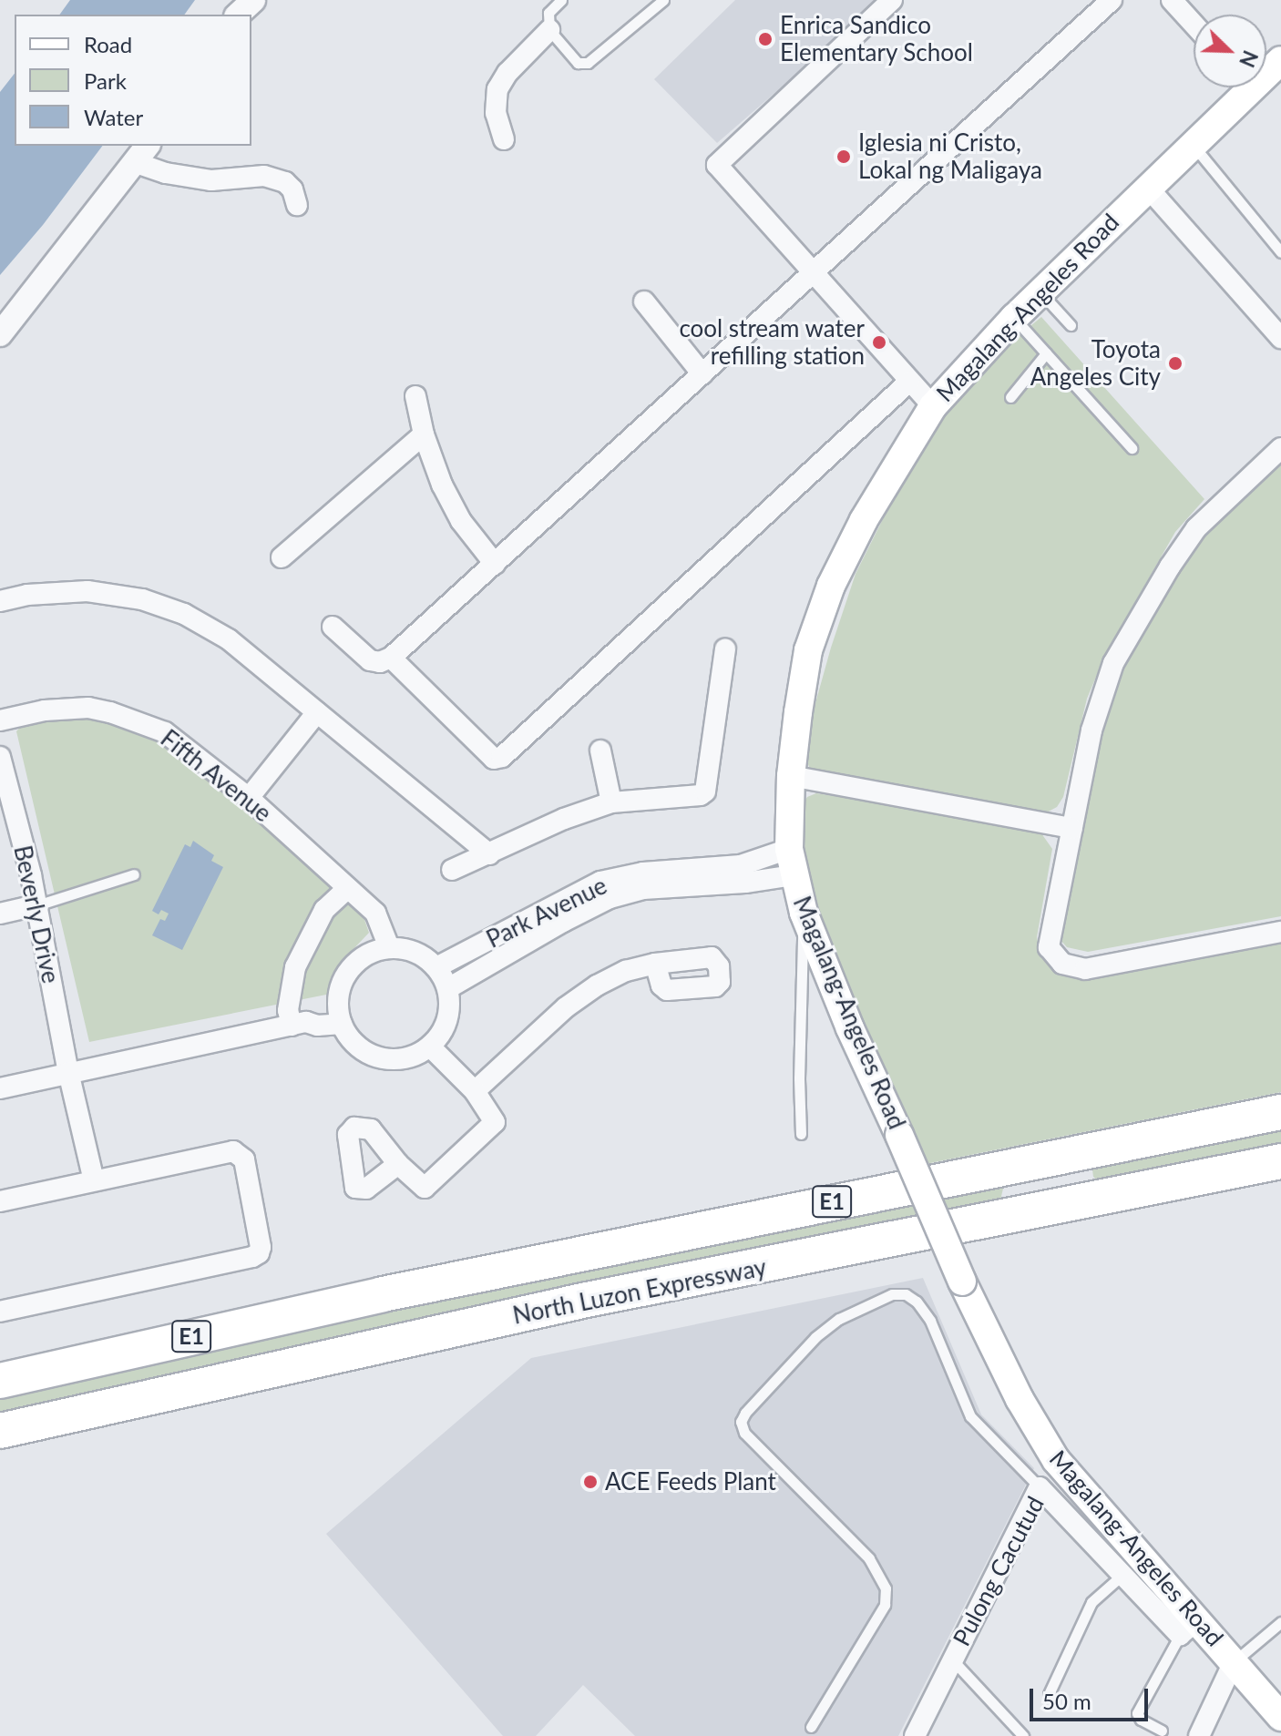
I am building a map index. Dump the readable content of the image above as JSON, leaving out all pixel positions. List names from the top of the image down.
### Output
{
  "streets": {
    "highway": ["E1", "North Luzon Expressway"],
    "main road": ["Magalang-Angeles Road"],
    "street": [
      "Fifth Avenue",
      "Park Avenue",
      "Beverly Drive",
      "Pulong Cacutud"
    ]
  },
  "crossings": [
    ["Magalang-Angeles Road", "Park Avenue"],
    ["Magalang-Angeles Road", "Pulong Cacutud"]
  ],
  "places": [
    "Enrica Sandico Elementary School",
    "Iglesia ni Cristo, Lokal ng Maligaya",
    "cool stream water refilling station",
    "Toyota Angeles City",
    "ACE Feeds Plant"
  ],
  "legend": ["Road", "Park", "Water"],
  "scale_bar": "50 m",
  "north": "bottom right"
}
